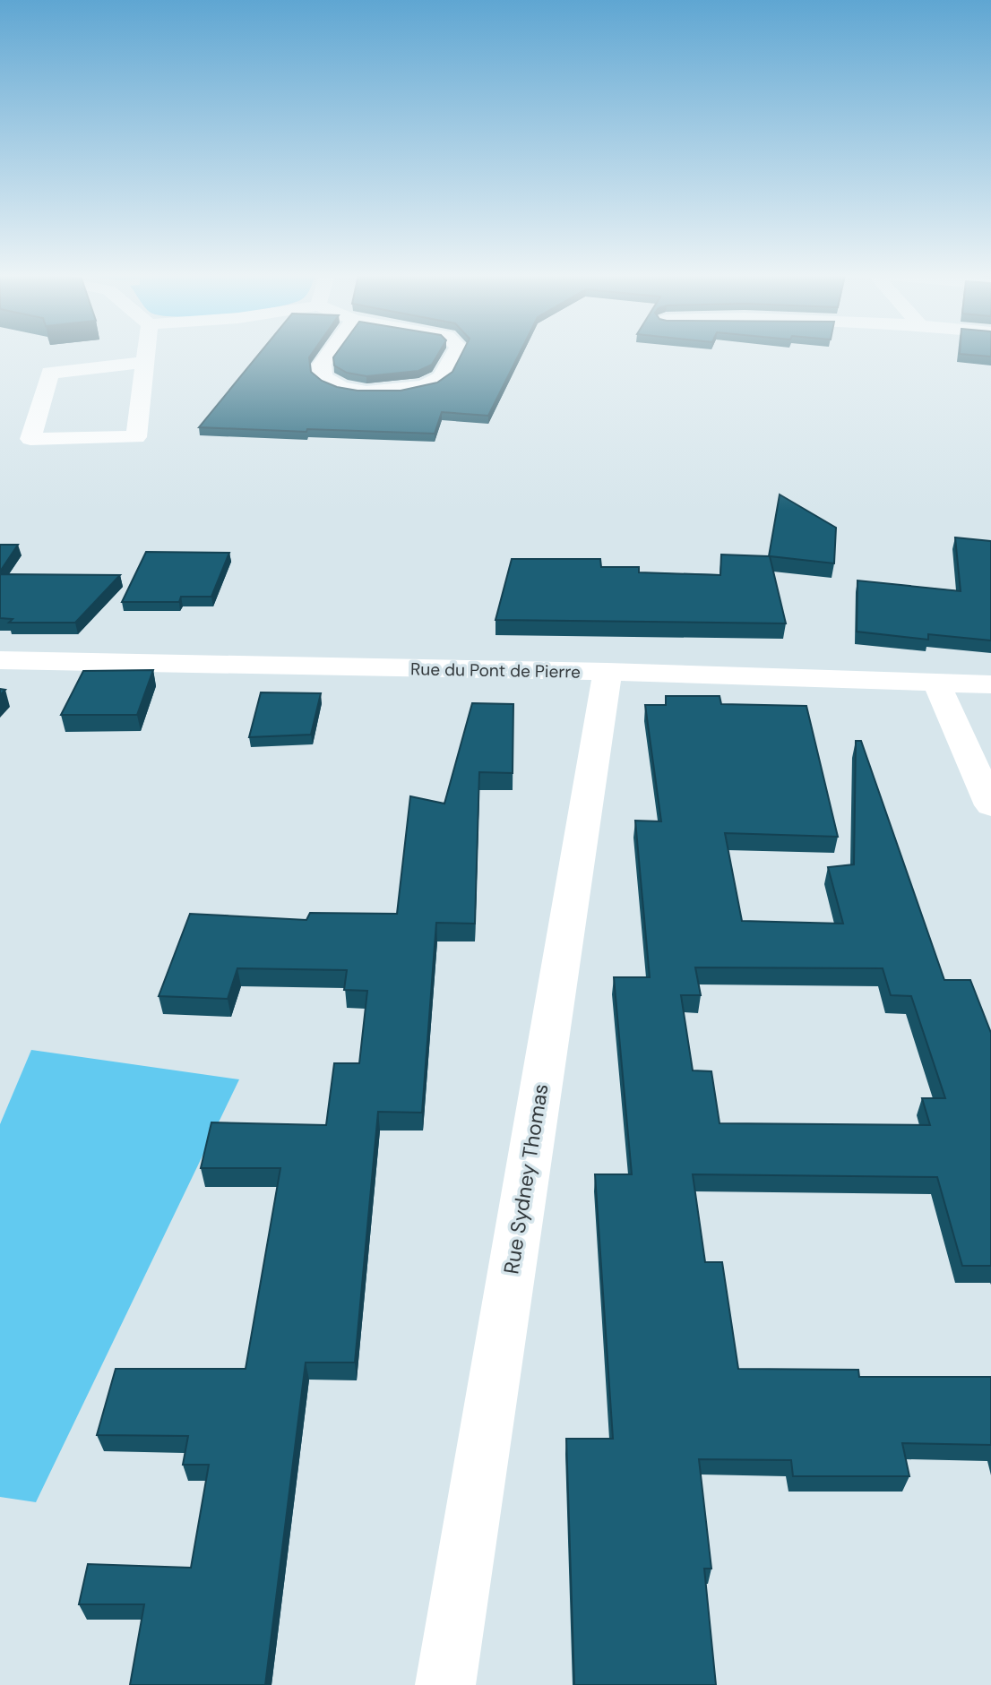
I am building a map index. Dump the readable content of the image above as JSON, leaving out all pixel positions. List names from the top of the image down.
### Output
{
  "streets": {
    "street": ["Rue du Pont de Pierre", "Rue Sydney Thomas"]
  },
  "crossings": [
    ["Rue du Pont de Pierre", "Rue Sydney Thomas"]
  ]
}
